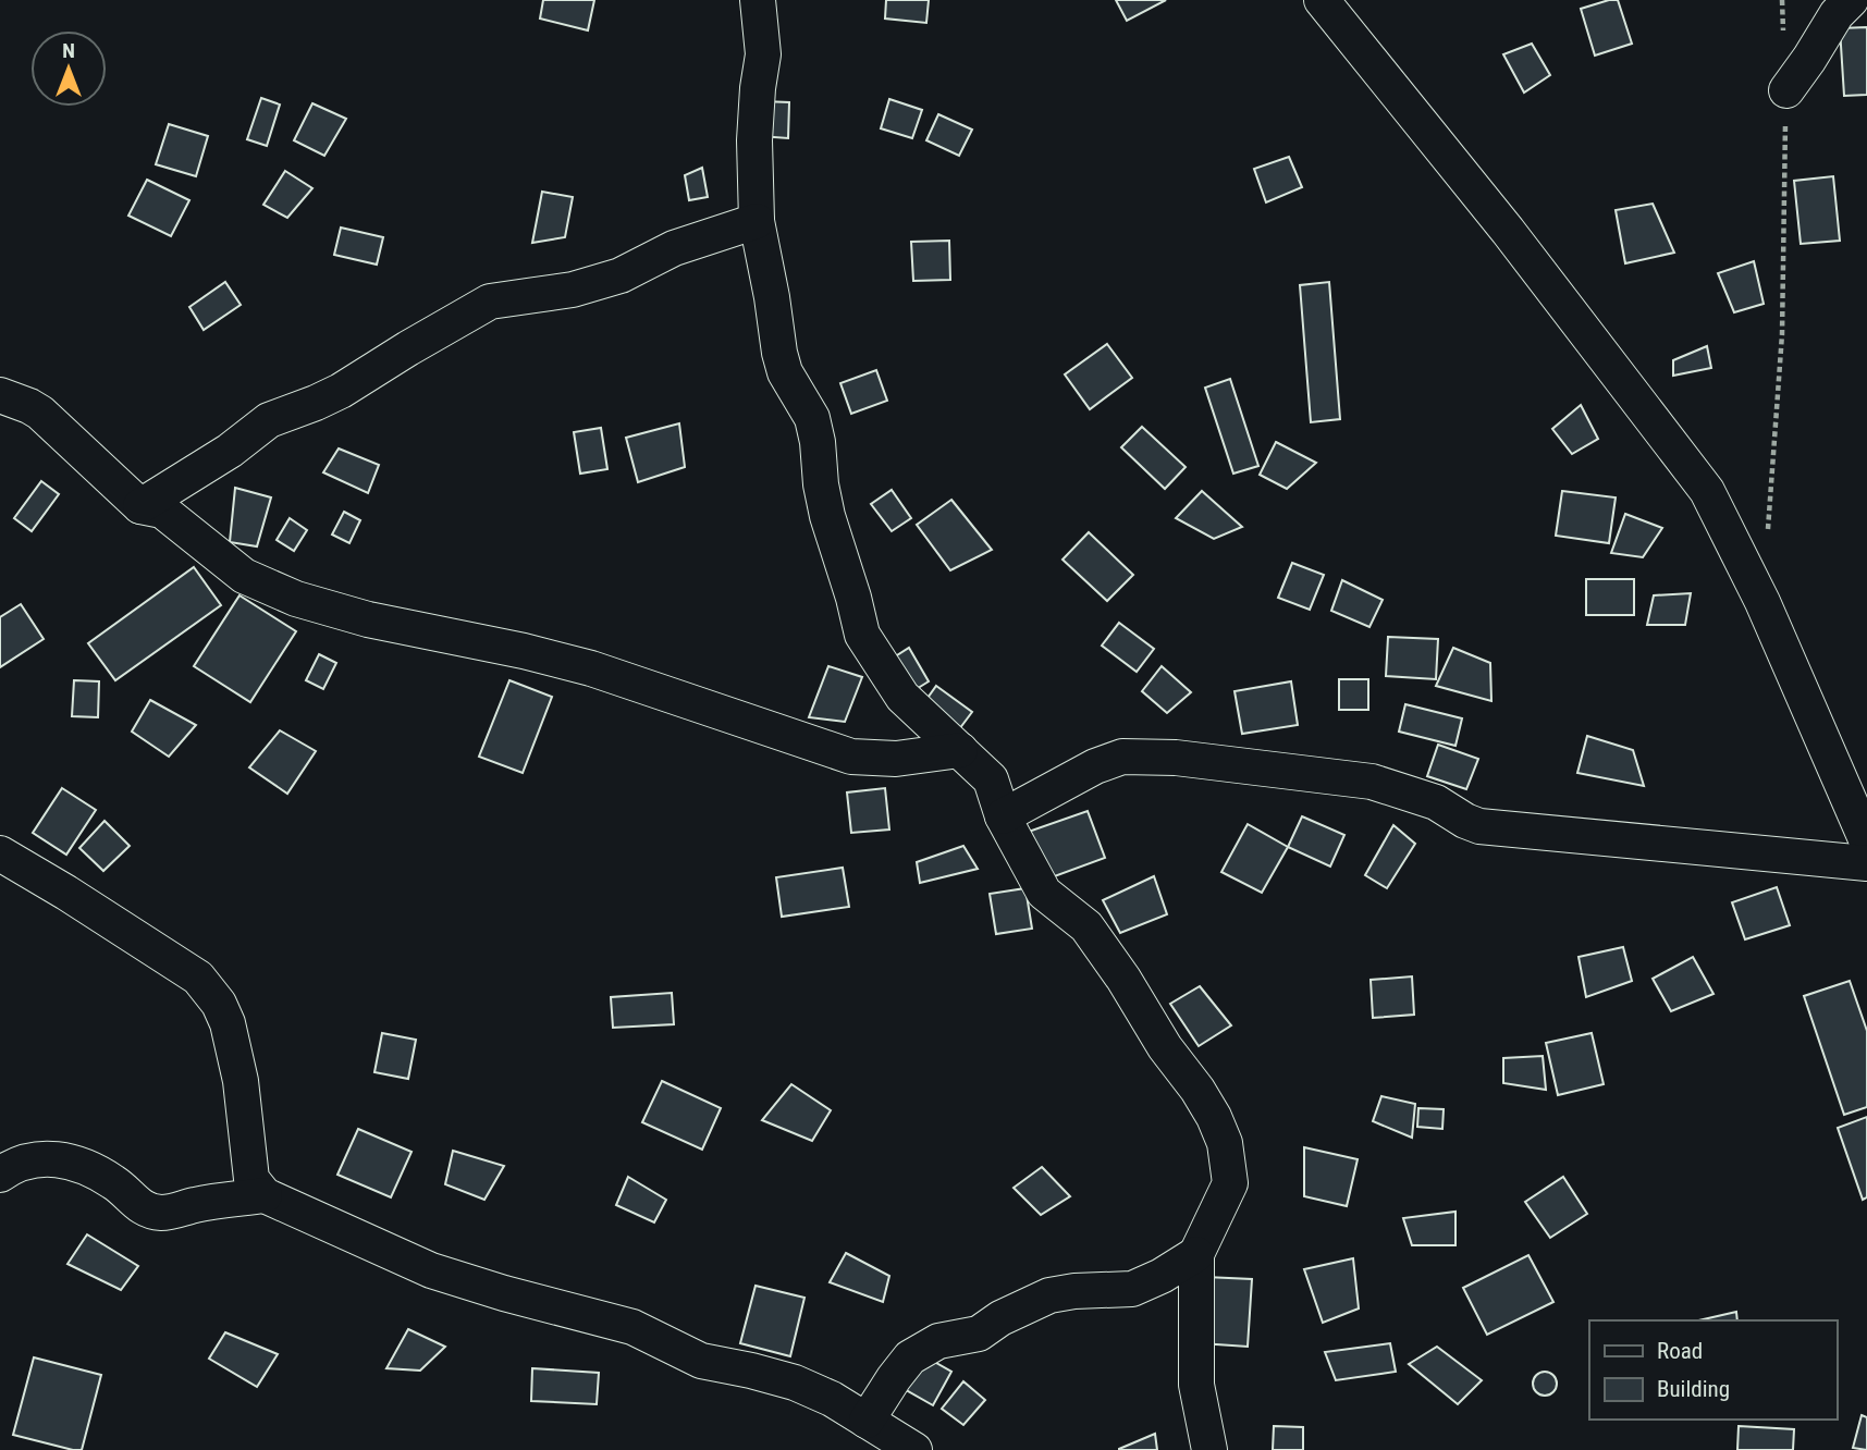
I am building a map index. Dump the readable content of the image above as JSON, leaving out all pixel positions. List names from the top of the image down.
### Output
{
  "legend": ["Road", "Building"],
  "north": "top"
}
